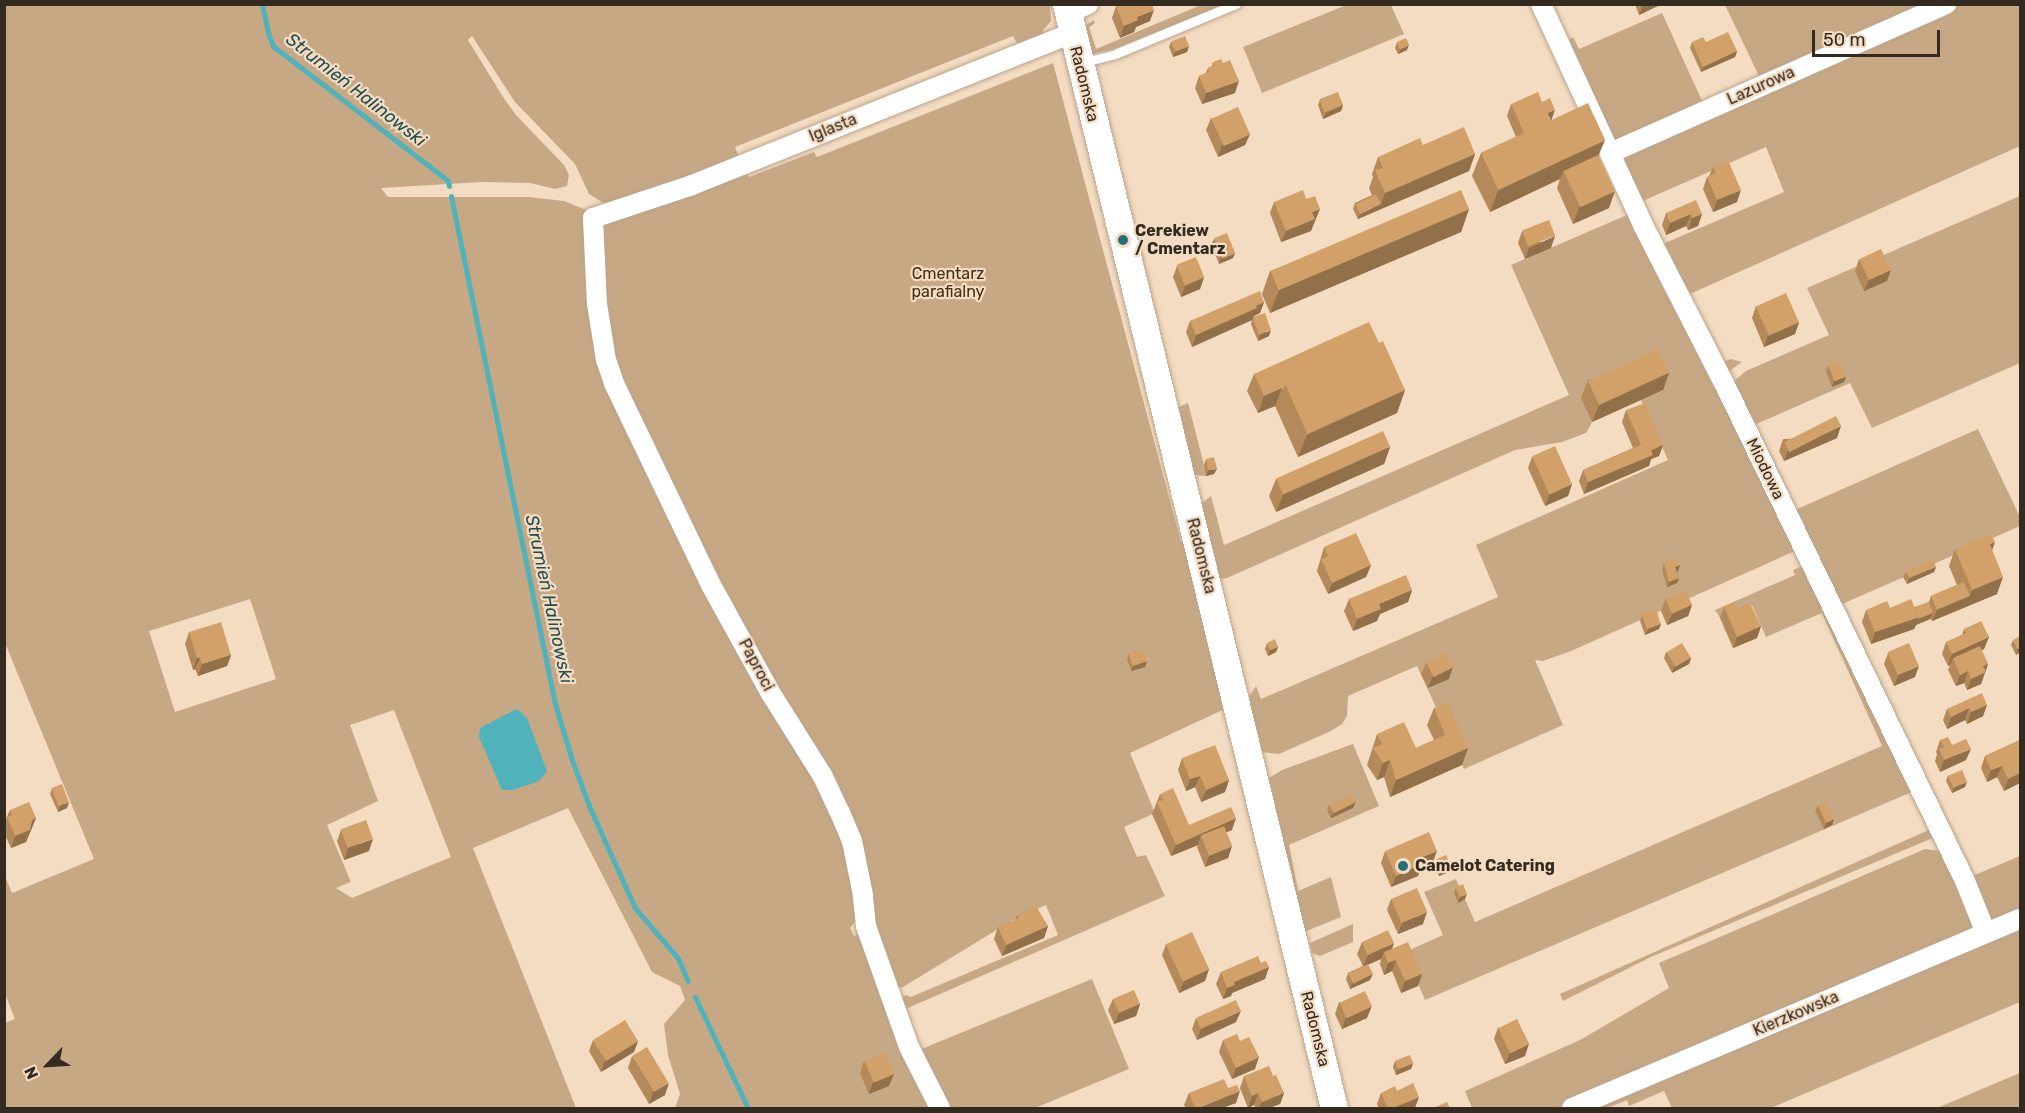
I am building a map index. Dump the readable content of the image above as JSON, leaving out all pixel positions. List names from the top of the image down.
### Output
{
  "streets": {
    "street": [
      "Radomska",
      "Lazurowa",
      "Iglasta",
      "Miodowa",
      "Paproci",
      "Kierzkowska"
    ]
  },
  "crossings": [
    ["Radomska", "Iglasta"],
    ["Lazurowa", "Miodowa"],
    ["Iglasta", "Paproci"],
    ["Miodowa", "Kierzkowska"]
  ],
  "water": ["Strumień Halinowski"],
  "parks": ["Cmentarz parafialny"],
  "places": ["Cerekiew / Cmentarz", "Camelot Catering"],
  "scale_bar": "50 m",
  "north": "bottom left"
}
